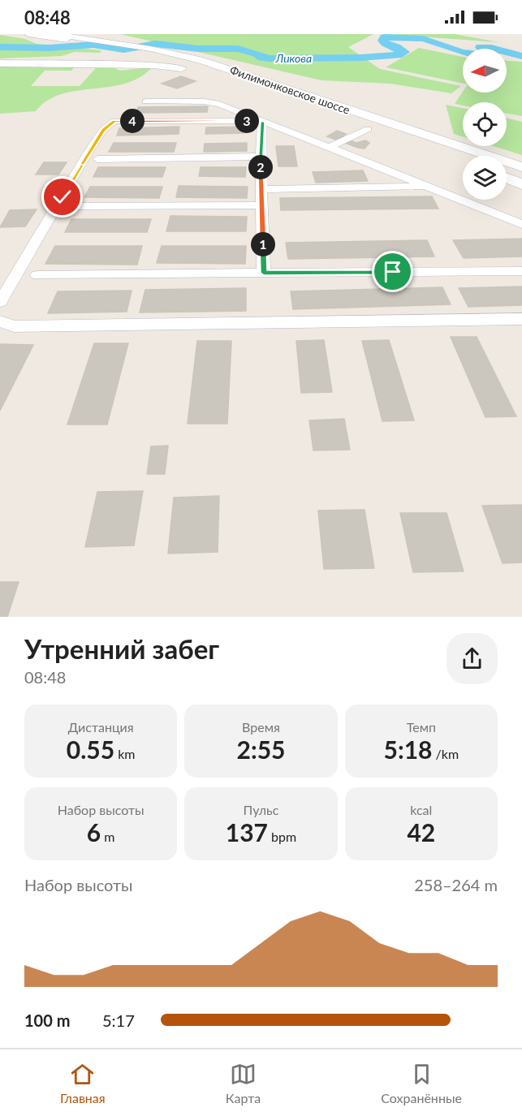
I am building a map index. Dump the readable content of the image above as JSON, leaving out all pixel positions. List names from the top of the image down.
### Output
{
  "streets": {
    "main road": ["Филимонковское шоссе"]
  },
  "water": ["Ликова"],
  "north": "left",
  "page": {
    "status": "08:48",
    "pins": [
      "3",
      "4",
      "2",
      "1"
    ],
    "heading": ["Утренний забег", "08:48"],
    "stats": [
      ["Дистанция", "0.55 km"],
      ["Время", "2:55"],
      ["Темп", "5:18 /km"],
      ["Набор высоты", "6 m"],
      ["Пульс", "137 bpm"],
      ["kcal", "42"]
    ],
    "chart": ["Набор высоты", "258–264 m"],
    "list": [
      {
        "name": "100 m",
        "note": "5:17"
      }
    ],
    "tabs": ["Главная", "Карта", "Сохранённые"]
  }
}
